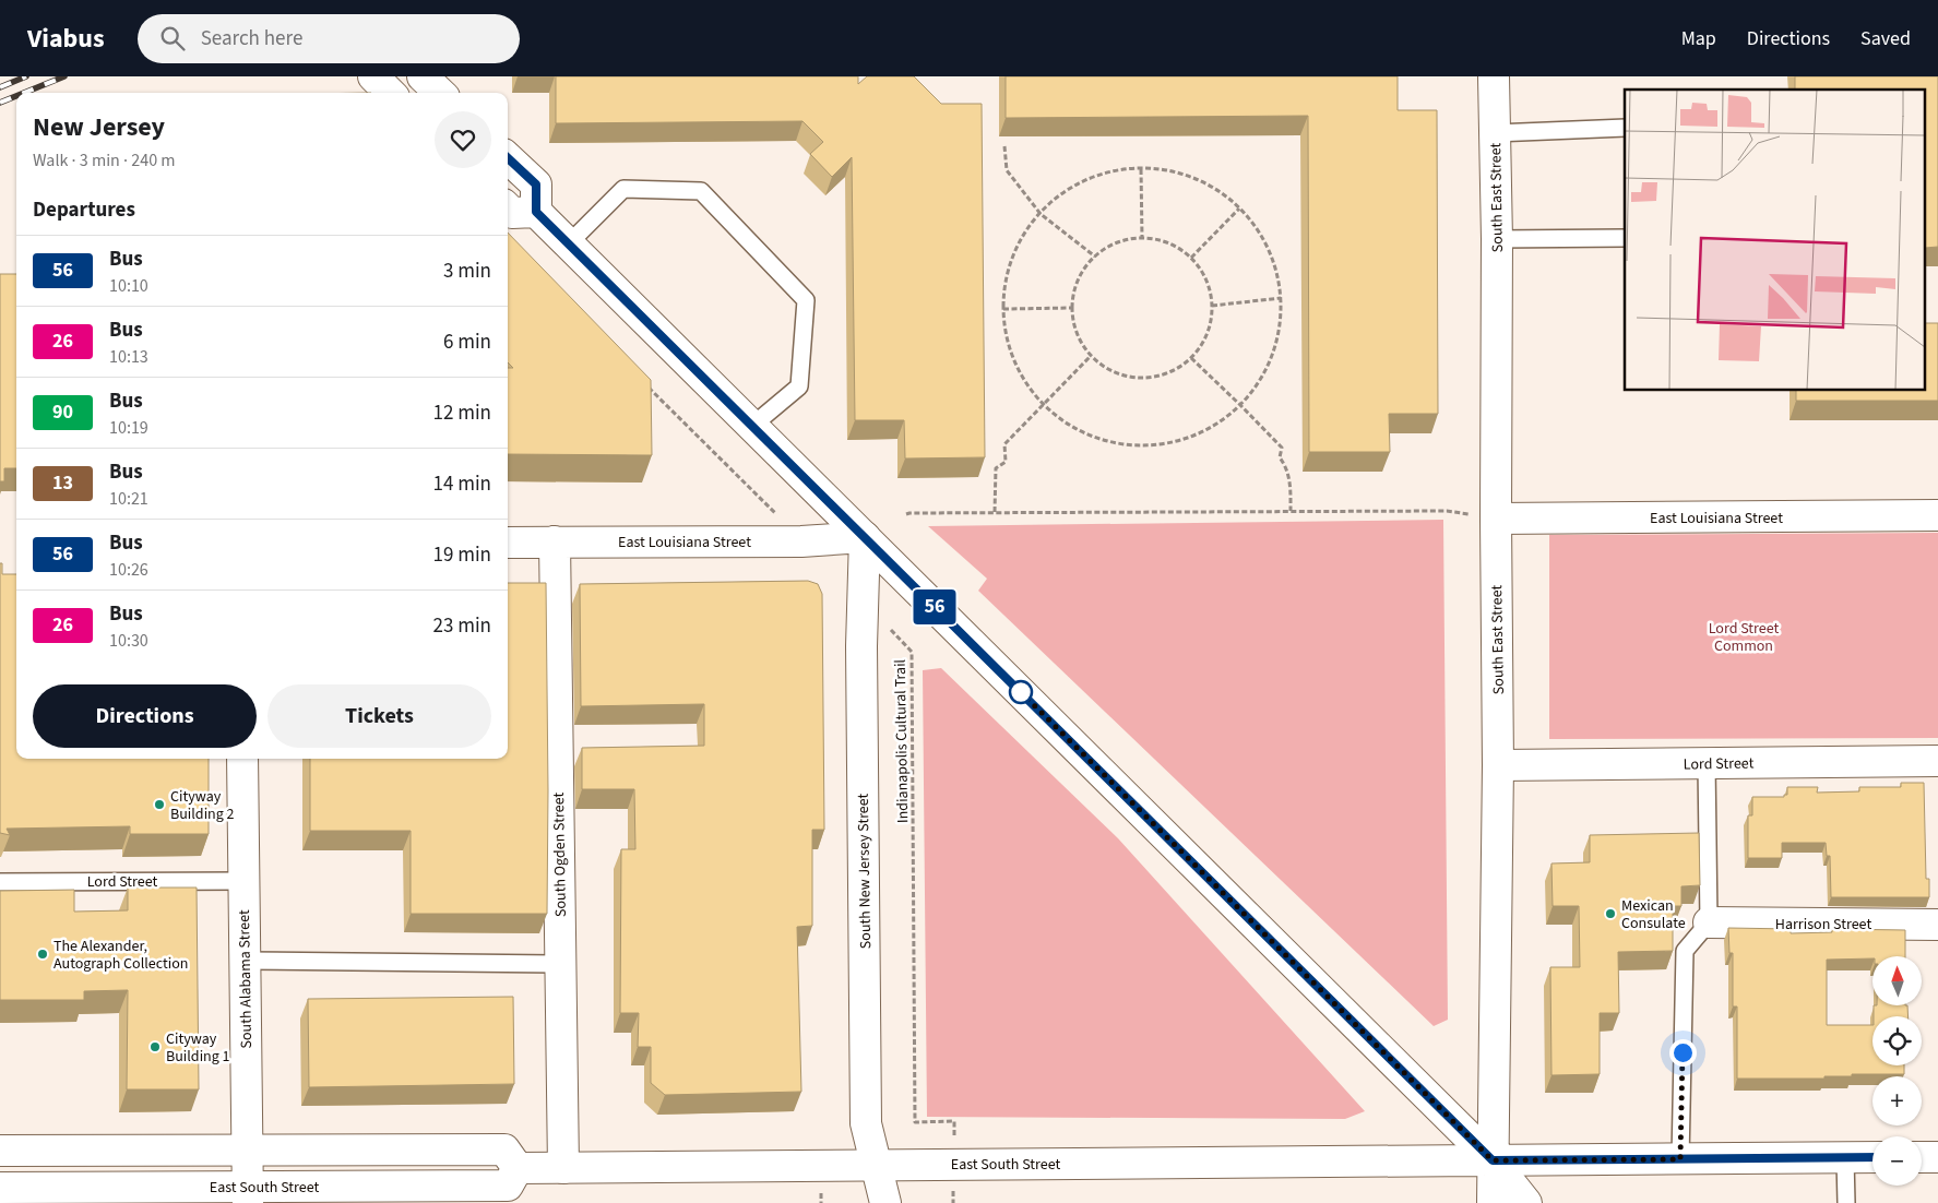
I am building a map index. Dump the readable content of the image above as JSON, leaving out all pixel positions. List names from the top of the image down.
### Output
{
  "streets": {
    "street": [
      "South East Street",
      "East Louisiana Street",
      "Lord Street",
      "South Ogden Street",
      "South New Jersey Street",
      "Harrison Street",
      "South Alabama Street",
      "East South Street"
    ],
    "path": ["Indianapolis Cultural Trail"]
  },
  "crossings": [
    ["South East Street", "East Louisiana Street"],
    ["South East Street", "Lord Street"],
    ["South East Street", "East South Street"],
    ["East Louisiana Street", "South Ogden Street"],
    ["East Louisiana Street", "South New Jersey Street"],
    ["Indianapolis Cultural Trail", "South New Jersey Street"],
    ["Indianapolis Cultural Trail", "East South Street"],
    ["Lord Street", "South Alabama Street"],
    ["South Ogden Street", "East South Street"],
    ["South New Jersey Street", "East South Street"],
    ["South Alabama Street", "East South Street"]
  ],
  "parks": ["Lord Street Common"],
  "places": [
    "Cityway Building 2",
    "Mexican Consulate",
    "The Alexander, Autograph Collection",
    "Cityway Building 1"
  ],
  "lines": ["bus line 56"],
  "north": "top",
  "page": {
    "header": "Viabus",
    "search": "Search here",
    "nav": ["Map", "Directions", "Saved"],
    "on_map": "56",
    "heading": [
      ["New Jersey", "Walk · 3 min · 240 m"],
      "Departures"
    ],
    "list": [
      {
        "mark": "56",
        "name": "Bus",
        "note": "10:10",
        "value": "3 min"
      },
      {
        "mark": "26",
        "name": "Bus",
        "note": "10:13",
        "value": "6 min"
      },
      {
        "mark": "90",
        "name": "Bus",
        "note": "10:19",
        "value": "12 min"
      },
      {
        "mark": "13",
        "name": "Bus",
        "note": "10:21",
        "value": "14 min"
      },
      {
        "mark": "56",
        "name": "Bus",
        "note": "10:26",
        "value": "19 min"
      },
      {
        "mark": "26",
        "name": "Bus",
        "note": "10:30",
        "value": "23 min"
      }
    ],
    "buttons": ["Directions", "Tickets"],
    "map_buttons": ["+", "−"]
  }
}
